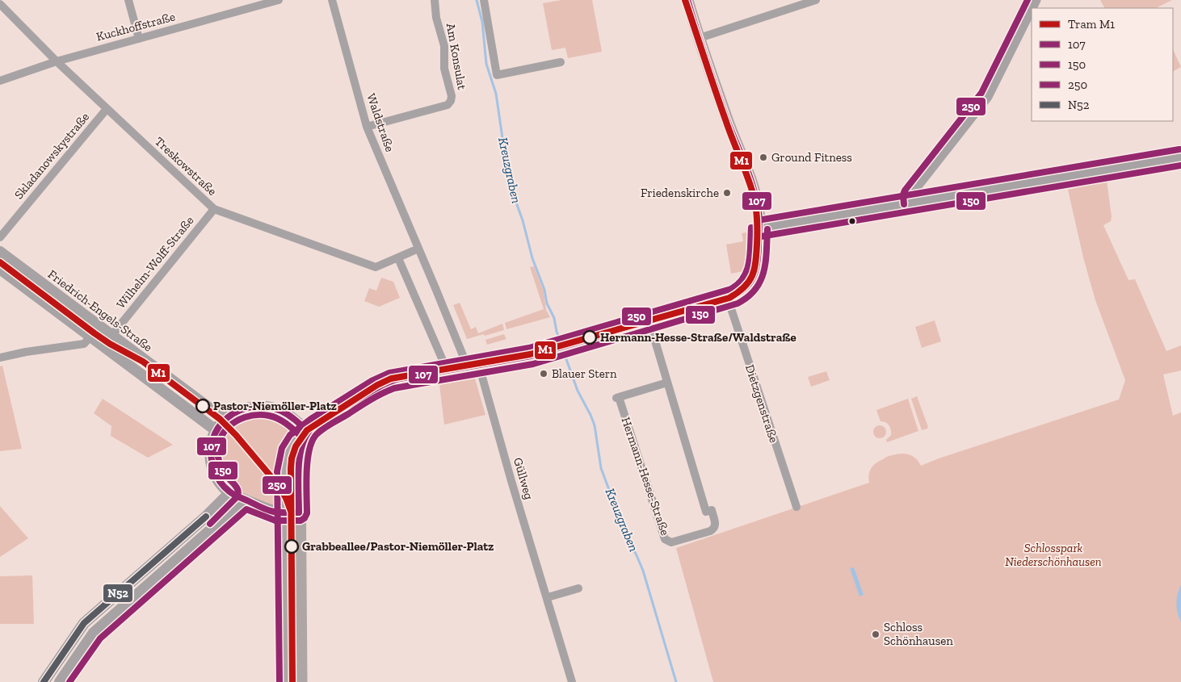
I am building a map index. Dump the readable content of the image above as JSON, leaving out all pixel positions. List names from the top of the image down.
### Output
{
  "streets": {
    "main road": ["Friedrich-Engels-Straße"],
    "street": [
      "Kuckhoffstraße",
      "Am Konsulat",
      "Waldstraße",
      "Skladanowskystraße",
      "Treskowstraße",
      "Wilhelm-Wolff-Straße",
      "Dietzgenstraße",
      "Hermann-Hesse-Straße",
      "Güllweg"
    ]
  },
  "crossings": [
    ["Kuckhoffstraße", "Treskowstraße"],
    ["Am Konsulat", "Waldstraße"],
    ["Waldstraße", "Güllweg"],
    ["Skladanowskystraße", "Treskowstraße"],
    ["Treskowstraße", "Wilhelm-Wolff-Straße"],
    ["Wilhelm-Wolff-Straße", "Friedrich-Engels-Straße"]
  ],
  "water": ["Kreuzgraben"],
  "parks": ["Schlosspark Niederschönhausen"],
  "places": [
    "Ground Fitness",
    "Friedenskirche",
    "Hermann-Hesse-Straße/Waldstraße",
    "Blauer Stern",
    "Pastor-Niemöller-Platz",
    "Grabbeallee/Pastor-Niemöller-Platz",
    "Schloss Schönhausen"
  ],
  "lines": [
    "tram line M1",
    "transit line 107",
    "transit line 250",
    "transit line 150",
    "transit line N52"
  ],
  "legend": [
    "Tram M1",
    "107",
    "150",
    "250",
    "N52"
  ]
}
